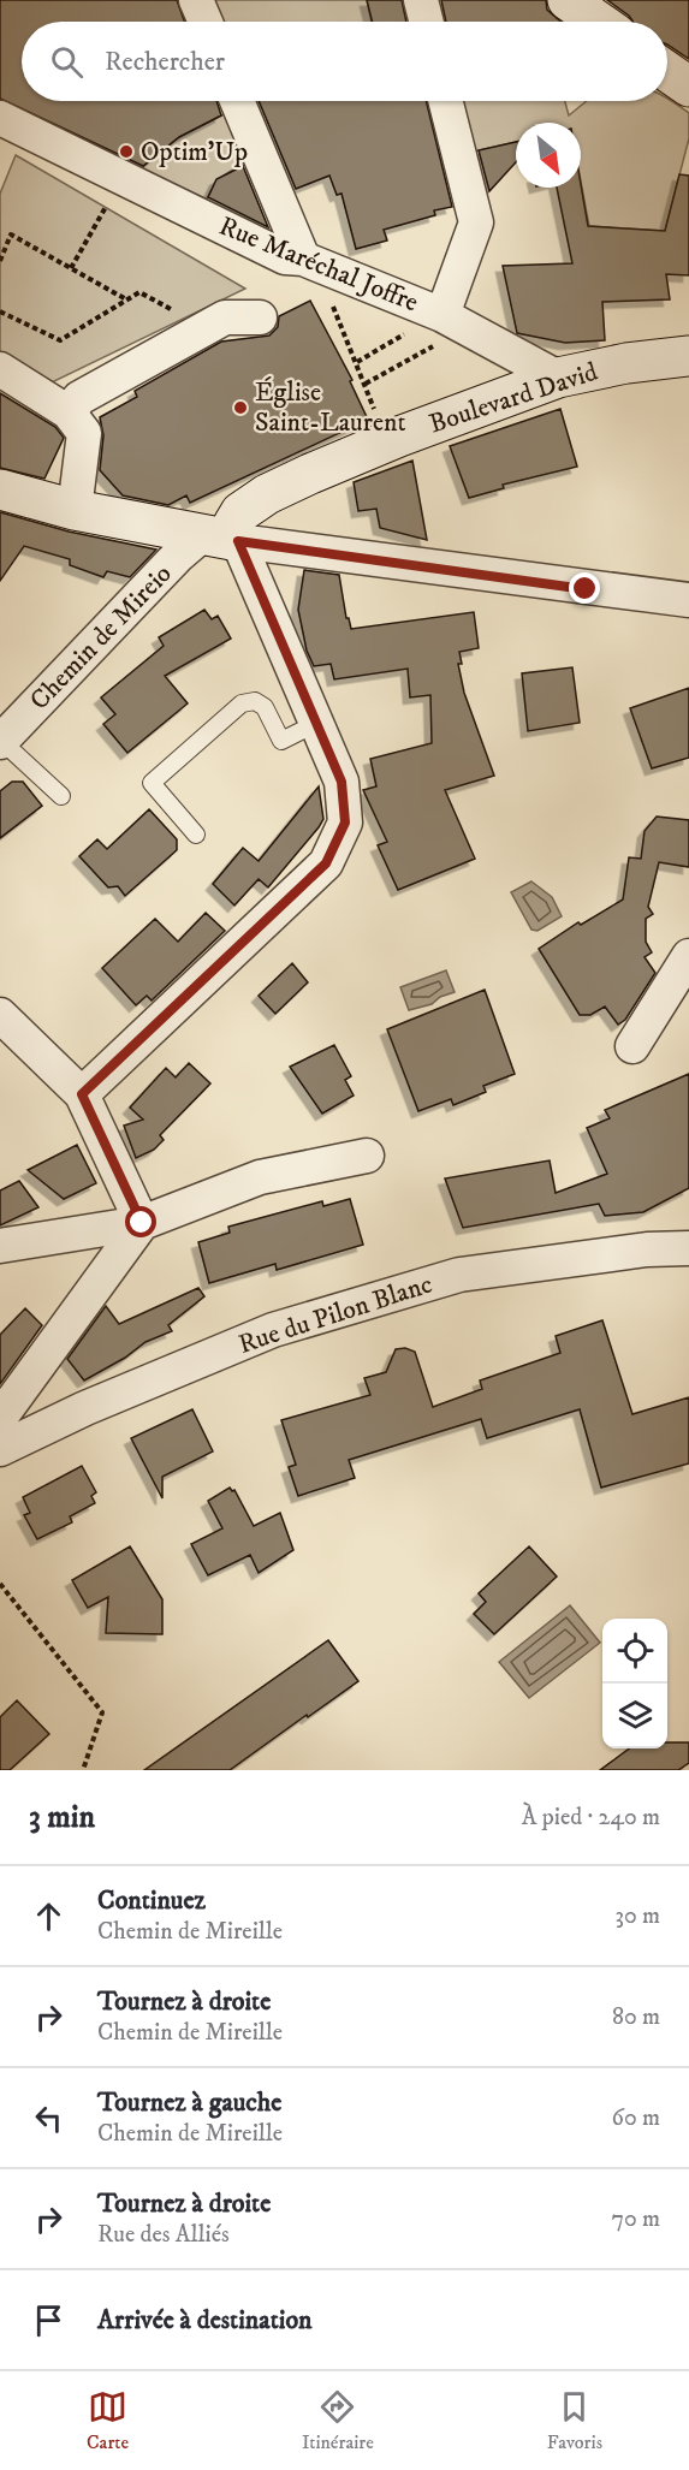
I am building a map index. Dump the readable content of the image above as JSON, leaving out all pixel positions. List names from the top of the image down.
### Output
{
  "streets": {
    "street": [
      "Rue Maréchal Joffre",
      "Boulevard David",
      "Chemin de Mireio",
      "Rue du Pilon Blanc"
    ]
  },
  "crossings": [
    ["Rue Maréchal Joffre", "Boulevard David"],
    ["Boulevard David", "Chemin de Mireio"]
  ],
  "places": ["Optim'Up", "Église Saint-Laurent"],
  "north": "bottom right",
  "page": {
    "search": "Rechercher",
    "heading": ["3 min", "À pied · 240 m"],
    "list": [
      ["Continuez", "Chemin de Mireille", "30 m"],
      ["Tournez à droite", "Chemin de Mireille", "80 m"],
      ["Tournez à gauche", "Chemin de Mireille", "60 m"],
      ["Tournez à droite", "Rue des Alliés", "70 m"],
      "Arrivée à destination"
    ],
    "nav": ["Carte", "Itinéraire", "Favoris"]
  }
}
